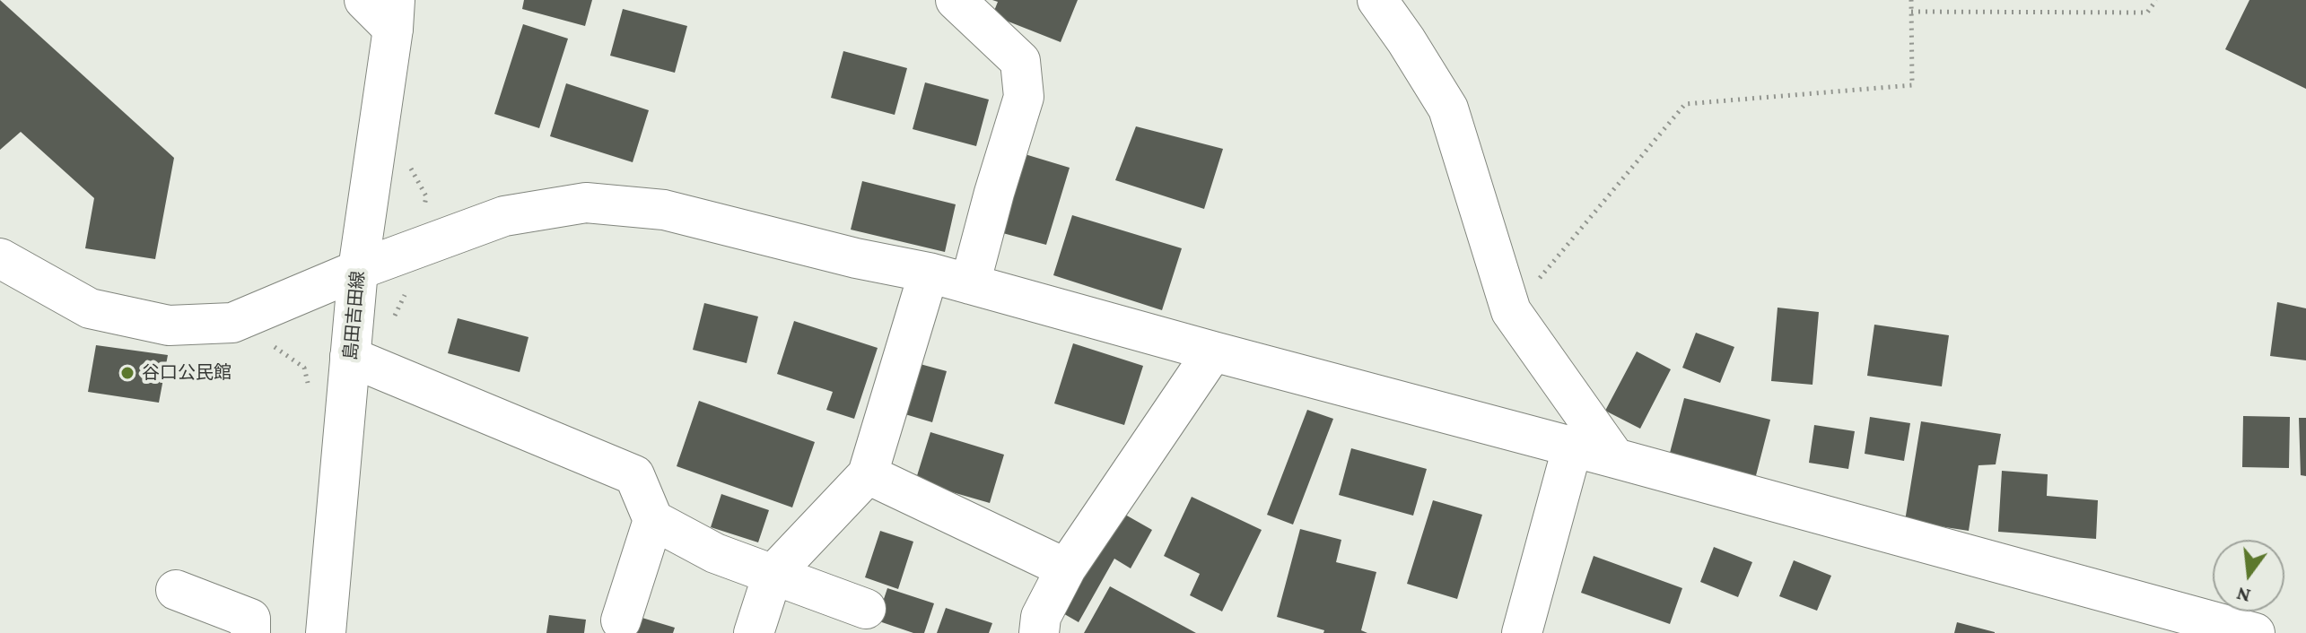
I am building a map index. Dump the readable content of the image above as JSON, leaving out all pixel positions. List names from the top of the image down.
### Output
{
  "streets": {
    "street": ["島田吉田線"]
  },
  "places": ["谷口公民館"],
  "north": "bottom"
}
